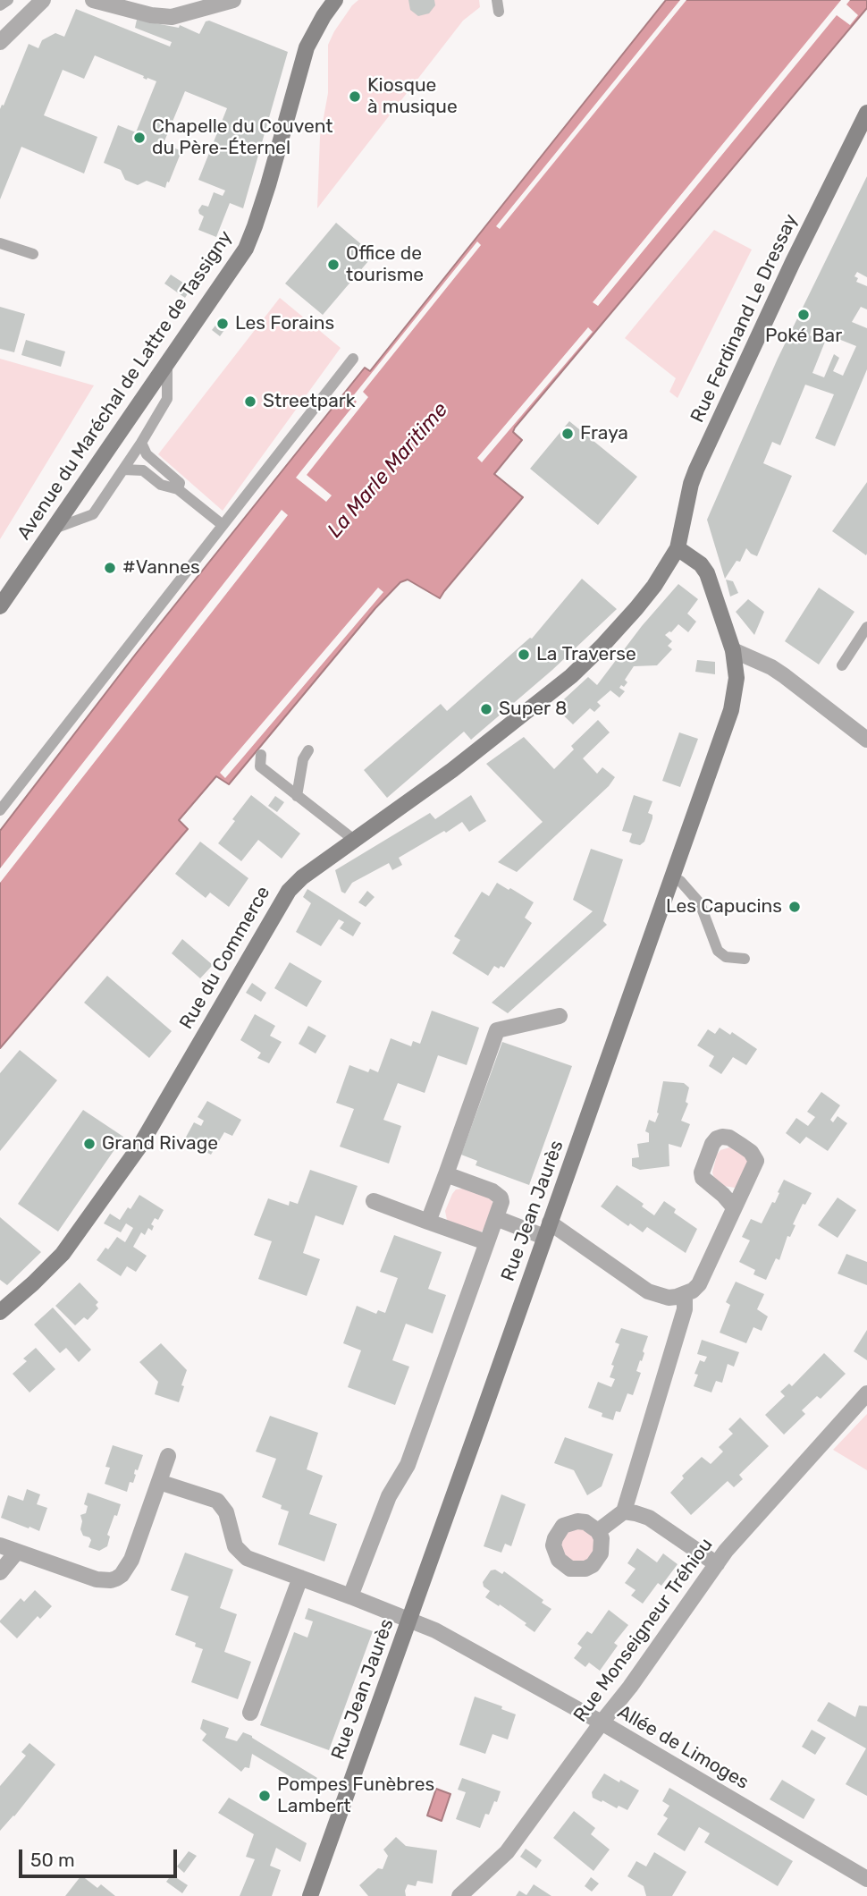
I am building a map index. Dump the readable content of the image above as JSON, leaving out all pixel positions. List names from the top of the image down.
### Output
{
  "streets": {
    "main road": [
      "Rue Ferdinand Le Dressay",
      "Avenue du Maréchal de Lattre de Tassigny",
      "Rue du Commerce",
      "Rue Jean Jaurès"
    ],
    "street": ["Rue Monseigneur Tréhiou", "Allée de Limoges"]
  },
  "crossings": [
    ["Rue Ferdinand Le Dressay", "Rue du Commerce"],
    ["Rue Ferdinand Le Dressay", "Rue Jean Jaurès"],
    ["Rue du Commerce", "Rue Jean Jaurès"],
    ["Rue Jean Jaurès", "Allée de Limoges"],
    ["Rue Monseigneur Tréhiou", "Allée de Limoges"]
  ],
  "water": ["La Marle Maritime"],
  "places": [
    "Kiosque à musique",
    "Chapelle du Couvent du Père-Éternel",
    "Office de tourisme",
    "Poké Bar",
    "Les Forains",
    "Streetpark",
    "Fraya",
    "#Vannes",
    "La Traverse",
    "Super 8",
    "Les Capucins",
    "Grand Rivage",
    "Pompes Funèbres Lambert"
  ],
  "scale_bar": "50 m"
}
